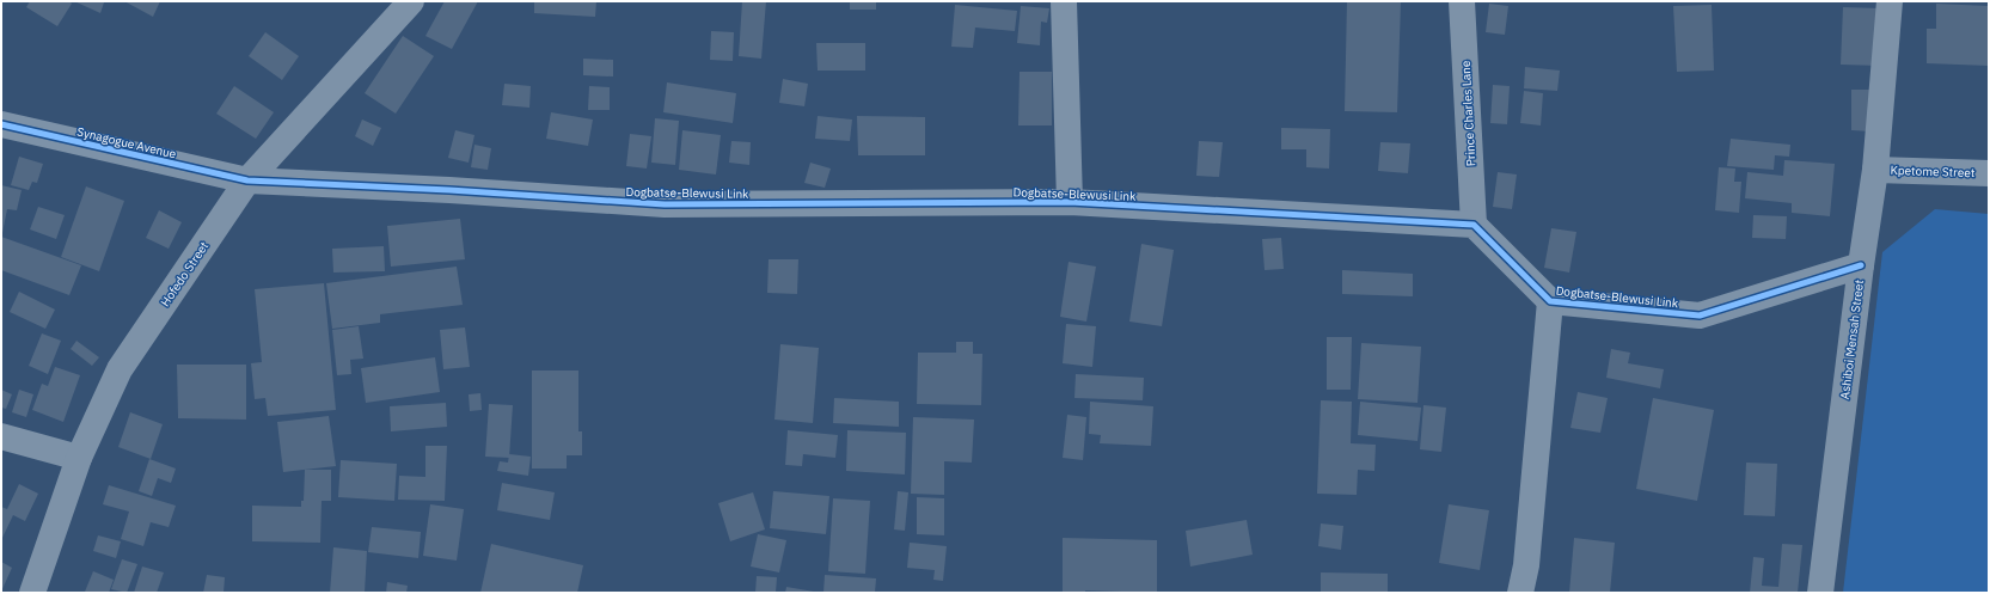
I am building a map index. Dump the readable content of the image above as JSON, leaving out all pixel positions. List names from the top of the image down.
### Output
{
  "streets": {
    "street": [
      "Prince Charles Lane",
      "Synagogue Avenue",
      "Kpetome Street",
      "Dogbatse-Blewusi Link",
      "Hofedo Street",
      "Ashiboi Mensah Street"
    ]
  },
  "crossings": [
    ["Prince Charles Lane", "Dogbatse-Blewusi Link"],
    ["Synagogue Avenue", "Dogbatse-Blewusi Link"],
    ["Synagogue Avenue", "Hofedo Street"],
    ["Kpetome Street", "Ashiboi Mensah Street"],
    ["Dogbatse-Blewusi Link", "Hofedo Street"],
    ["Dogbatse-Blewusi Link", "Ashiboi Mensah Street"]
  ]
}
